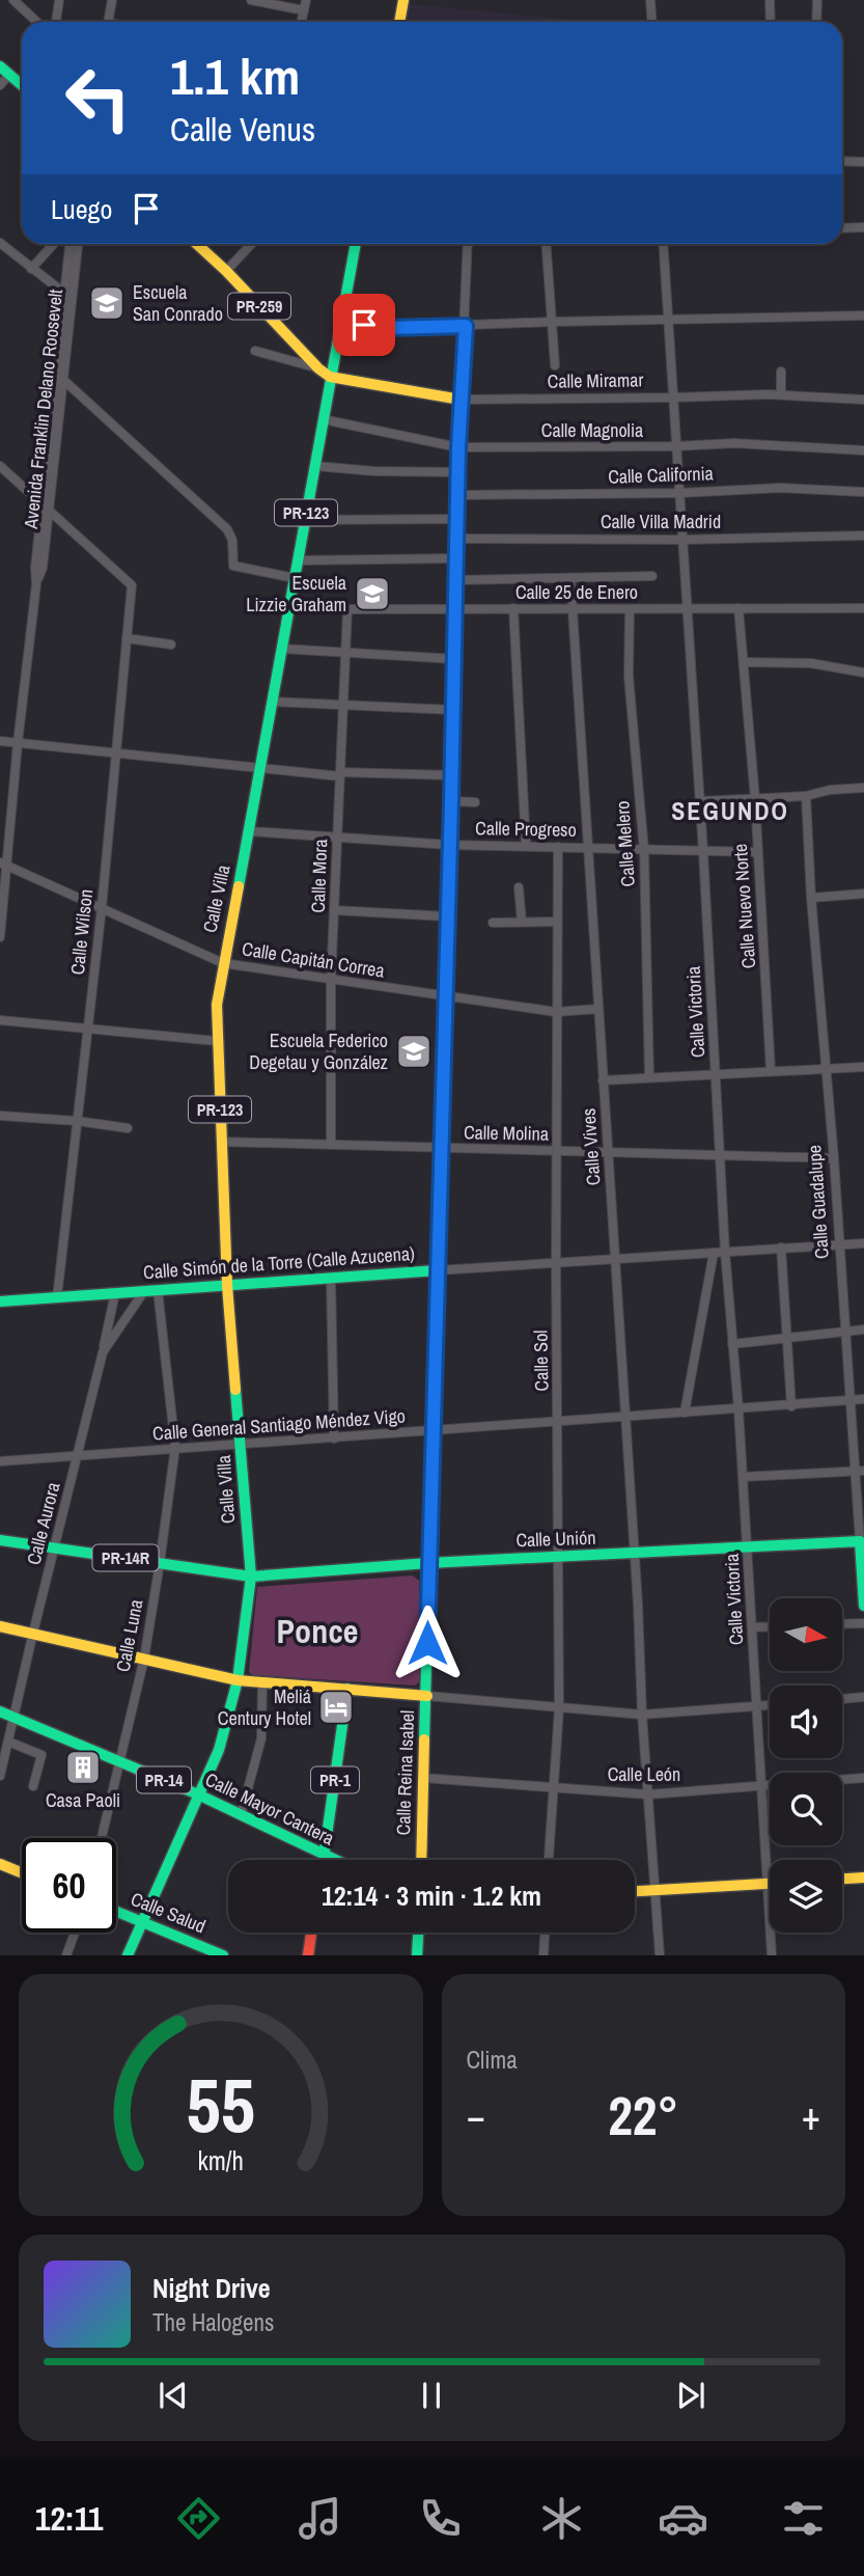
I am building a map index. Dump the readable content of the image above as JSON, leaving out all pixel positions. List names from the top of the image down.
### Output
{
  "streets": {
    "main road": [
      "PR-259",
      "Calle Miramar",
      "PR-123",
      "Calle Villa",
      "Calle Guadalupe",
      "Calle Simón de la Torre (Calle Azucena)",
      "Calle Unión",
      "PR-14R",
      "Calle Reina Isabel",
      "PR-14",
      "PR-1",
      "Calle Mayor Cantera",
      "Calle Salud"
    ],
    "street": [
      "Avenida Franklin Delano Roosevelt",
      "Calle Magnolia",
      "Calle California",
      "Calle Villa Madrid",
      "Calle 25 de Enero",
      "Calle Progreso",
      "Calle Melero",
      "Calle Mora",
      "Calle Nuevo Norte",
      "Calle Wilson",
      "Calle Capitán Correa",
      "Calle Victoria",
      "Calle Molina",
      "Calle Vives",
      "Calle Sol",
      "Calle General Santiago Méndez Vigo",
      "Calle Aurora",
      "Calle Luna",
      "Calle León"
    ]
  },
  "crossings": [
    ["PR-259", "Calle Miramar"],
    ["PR-259", "Calle Villa"],
    ["Calle Miramar", "Calle Villa"],
    ["Calle Miramar", "Calle Victoria"],
    ["Calle Miramar", "Calle Reina Isabel"],
    ["Avenida Franklin Delano Roosevelt", "Calle Wilson"],
    ["Avenida Franklin Delano Roosevelt", "Calle Capitán Correa"],
    ["Calle Magnolia", "Calle Villa"],
    ["Calle Magnolia", "Calle Victoria"],
    ["Calle Magnolia", "Calle Reina Isabel"],
    ["Calle California", "Calle Victoria"],
    ["Calle California", "Calle Reina Isabel"],
    ["Calle Villa Madrid", "Calle Victoria"],
    ["Calle Villa Madrid", "Calle Reina Isabel"],
    ["Calle 25 de Enero", "Calle Melero"],
    ["Calle 25 de Enero", "Calle Mora"],
    ["Calle 25 de Enero", "Calle Villa"],
    ["Calle 25 de Enero", "Calle Nuevo Norte"],
    ["Calle 25 de Enero", "Calle Victoria"],
    ["Calle 25 de Enero", "Calle Vives"],
    ["Calle 25 de Enero", "Calle Reina Isabel"],
    ["Calle Progreso", "Calle Melero"],
    ["Calle Progreso", "Calle Mora"],
    ["Calle Progreso", "Calle Villa"],
    ["Calle Progreso", "Calle Nuevo Norte"],
    ["Calle Progreso", "Calle Victoria"],
    ["Calle Progreso", "Calle Vives"],
    ["Calle Progreso", "Calle Sol"],
    ["Calle Progreso", "Calle Reina Isabel"],
    ["Calle Mora", "Calle Capitán Correa"],
    ["Calle Mora", "Calle Molina"],
    ["Calle Villa", "Calle Capitán Correa"],
    ["Calle Villa", "Calle Molina"],
    ["Calle Villa", "Calle Simón de la Torre (Calle Azucena)"],
    ["Calle Villa", "Calle General Santiago Méndez Vigo"],
    ["Calle Villa", "Calle Unión"],
    ["Calle Villa", "PR-14R"],
    ["Calle Villa", "Calle Mayor Cantera"],
    ["Calle Villa", "Calle Salud"],
    ["Calle Wilson", "Calle Capitán Correa"],
    ["Calle Wilson", "Calle Simón de la Torre (Calle Azucena)"],
    ["Calle Capitán Correa", "Calle Vives"],
    ["Calle Capitán Correa", "Calle Sol"],
    ["Calle Capitán Correa", "Calle Reina Isabel"],
    ["Calle Victoria", "Calle Molina"],
    ["Calle Victoria", "Calle Simón de la Torre (Calle Azucena)"],
    ["Calle Victoria", "Calle General Santiago Méndez Vigo"],
    ["Calle Victoria", "Calle Unión"],
    ["Calle Victoria", "Calle León"],
    ["Calle Molina", "Calle Vives"],
    ["Calle Molina", "Calle Guadalupe"],
    ["Calle Molina", "Calle Sol"],
    ["Calle Molina", "Calle Reina Isabel"],
    ["Calle Vives", "Calle Simón de la Torre (Calle Azucena)"],
    ["Calle Vives", "Calle General Santiago Méndez Vigo"],
    ["Calle Vives", "Calle Unión"],
    ["Calle Vives", "Calle León"],
    ["Calle Guadalupe", "Calle Simón de la Torre (Calle Azucena)"],
    ["Calle Guadalupe", "Calle General Santiago Méndez Vigo"],
    ["Calle Guadalupe", "Calle Unión"],
    ["Calle Simón de la Torre (Calle Azucena)", "Calle Sol"],
    ["Calle Simón de la Torre (Calle Azucena)", "Calle Aurora"],
    ["Calle Simón de la Torre (Calle Azucena)", "Calle Luna"],
    ["Calle Simón de la Torre (Calle Azucena)", "Calle Reina Isabel"],
    ["Calle Sol", "Calle General Santiago Méndez Vigo"],
    ["Calle Sol", "Calle Unión"],
    ["Calle Sol", "Calle León"],
    ["Calle General Santiago Méndez Vigo", "Calle Aurora"],
    ["Calle General Santiago Méndez Vigo", "Calle Luna"],
    ["Calle General Santiago Méndez Vigo", "Calle Reina Isabel"],
    ["Calle Aurora", "PR-14R"],
    ["Calle Aurora", "Calle Mayor Cantera"],
    ["Calle Unión", "PR-14R"],
    ["Calle Unión", "Calle Reina Isabel"],
    ["PR-14R", "Calle Luna"],
    ["Calle Luna", "Calle Mayor Cantera"],
    ["Calle Reina Isabel", "Calle León"],
    ["PR-1", "Calle Mayor Cantera"]
  ],
  "districts": ["SEGUNDO", "Ponce"],
  "places": {
    "school or university": ["Escuela San Conrado", "Escuela Lizzie Graham", "Escuela Federico Degetau y González"],
    "hotel": ["Meliá Century Hotel"],
    "building": ["Casa Paoli"]
  },
  "north": "right",
  "page": {
    "turn": ["1.1 km", "Calle Venus"],
    "then": "Luego",
    "limit": "60",
    "trip": "12:14 · 3 min · 1.2 km",
    "tile": "Clima",
    "heat": ["−", "22°", "+"],
    "song": ["Night Drive", "The Halogens"],
    "tabs": "12:11",
    "gauge": ["55", "km/h"]
  }
}
